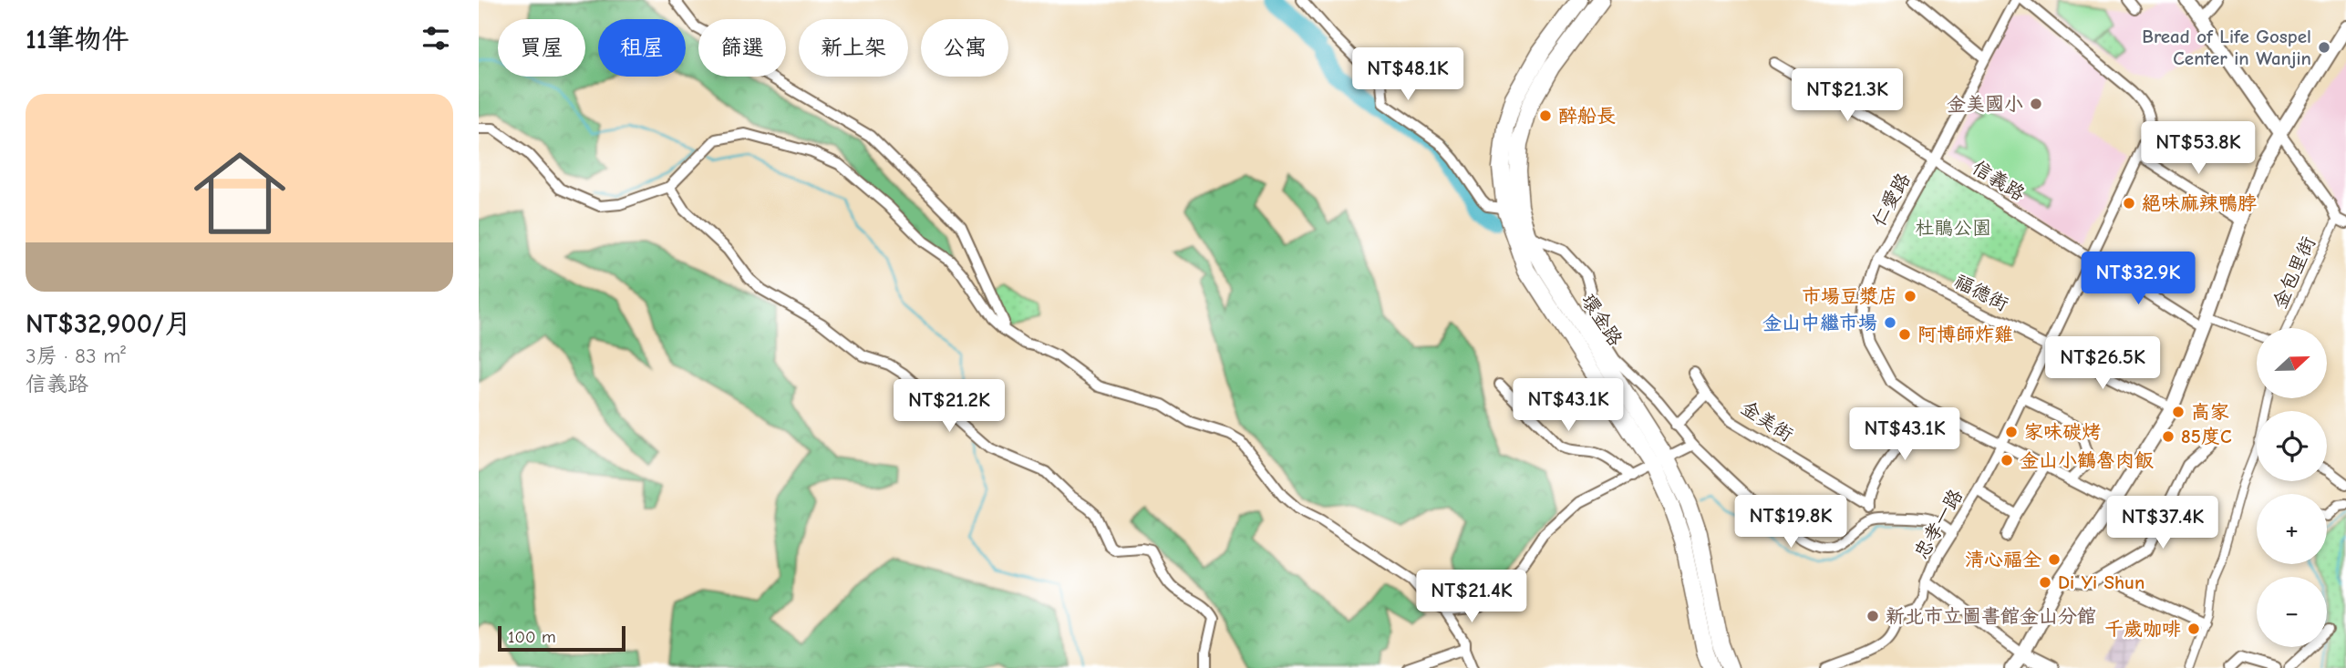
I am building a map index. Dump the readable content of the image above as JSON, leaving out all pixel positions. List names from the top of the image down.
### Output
{
  "streets": {
    "main road": ["環金路"],
    "street": [
      "信義路",
      "仁愛路",
      "金包里街",
      "福德街",
      "金美街",
      "忠孝一路"
    ]
  },
  "crossings": [
    ["信義路", "仁愛路"],
    ["信義路", "忠孝一路"],
    ["仁愛路", "福德街"],
    ["仁愛路", "忠孝一路"],
    ["福德街", "忠孝一路"]
  ],
  "parks": ["杜鵑公園"],
  "places": [
    "Bread of Life Gospel Center in Wanjin",
    "金美國小",
    "醉船長",
    "絕味麻辣鴨脖",
    "市場豆漿店",
    "金山中繼市場",
    "阿博師炸雞",
    "高家",
    "家味碳烤",
    "85度C",
    "金山小鶴魯肉飯",
    "清心福全",
    "Di Yi Shun",
    "新北市立圖書館金山分館",
    "千歲咖啡"
  ],
  "scale_bar": "100 m",
  "north": "right",
  "page": {
    "heading": "11筆物件",
    "chip": [
      "買屋",
      "租屋",
      "篩選",
      "新上架",
      "公寓"
    ],
    "price": [
      "NT$48.1K",
      "NT$21.3K",
      "NT$53.8K",
      "NT$32.9K",
      "NT$26.5K",
      "NT$43.1K",
      "NT$21.2K",
      "NT$43.1K",
      "NT$19.8K",
      "NT$37.4K",
      "NT$21.4K"
    ],
    "list": [
      {
        "name": "NT$32,900/月",
        "note": "3房 · 83 m² · 信義路"
      }
    ],
    "map_buttons": ["+", "−"],
    "scale": "100 m"
  }
}
